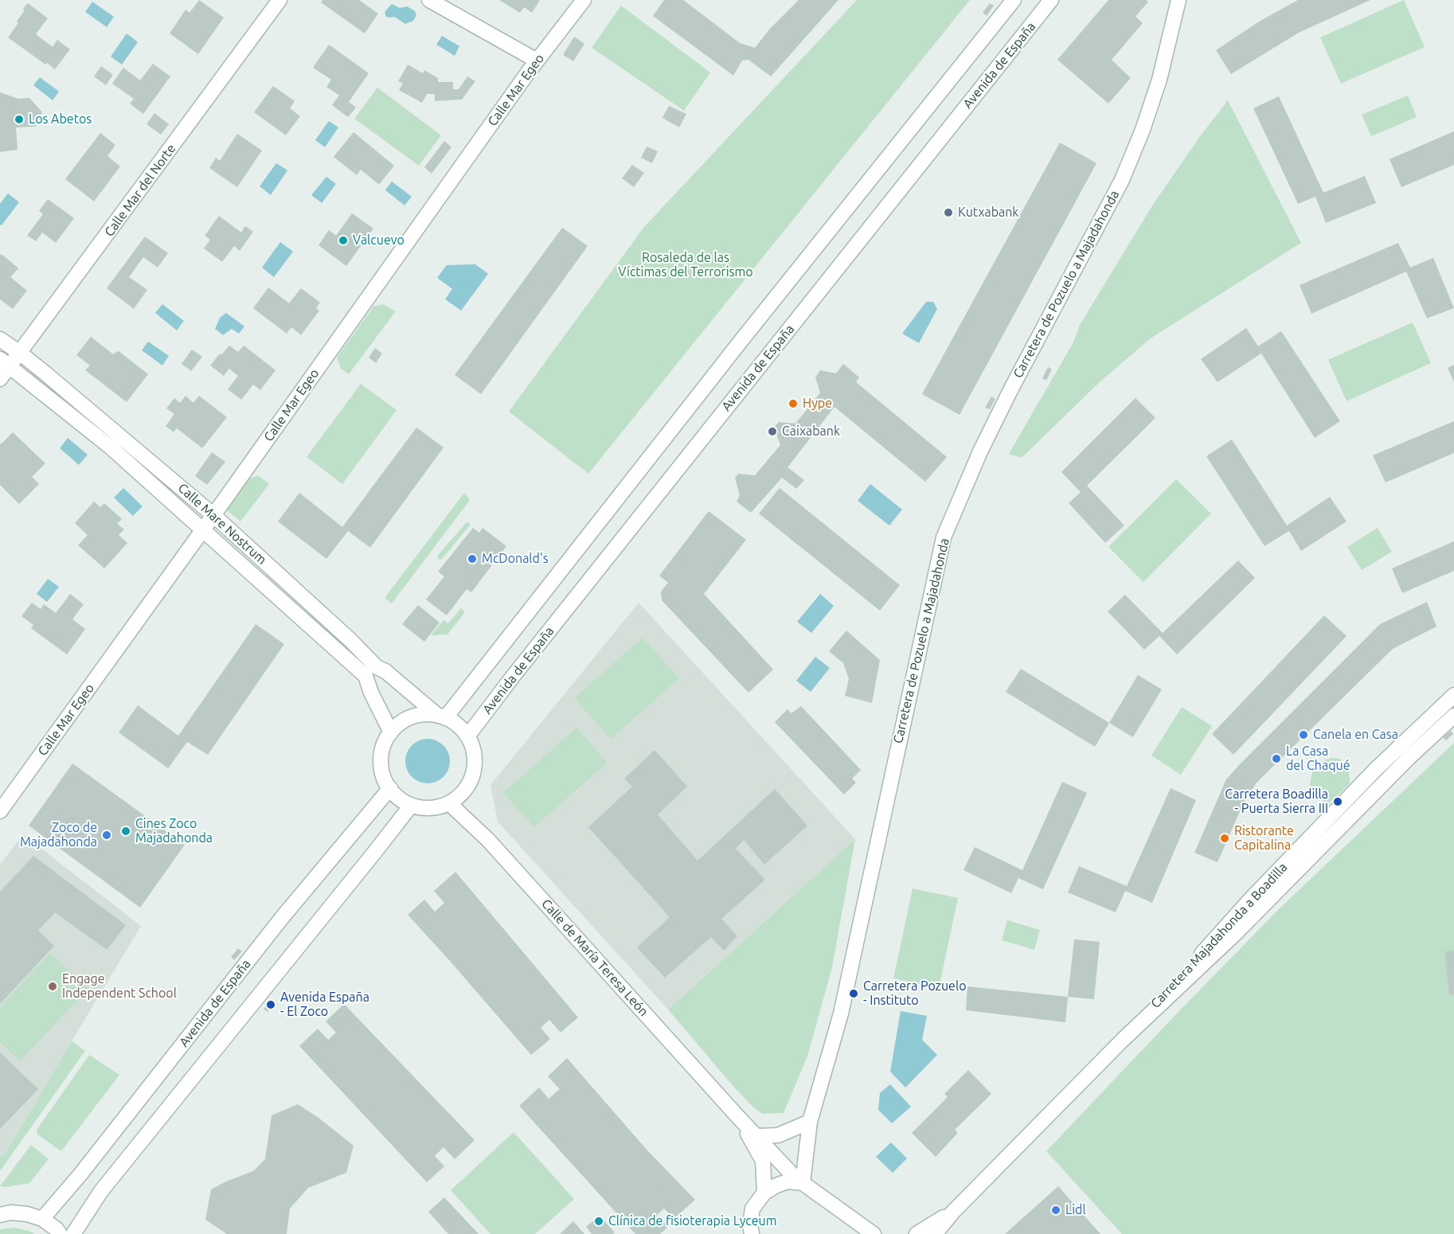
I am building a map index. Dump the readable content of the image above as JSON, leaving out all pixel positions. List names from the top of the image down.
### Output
{
  "streets": {
    "street": [
      "Avenida de España",
      "Calle Mar Egeo",
      "Calle Mar del Norte",
      "Carretera de Pozuelo a Majadahonda",
      "Calle Mare Nostrum",
      "Carretera Majadahonda a Boadilla",
      "Calle de María Teresa León"
    ]
  },
  "crossings": [
    ["Avenida de España", "Calle Mare Nostrum"],
    ["Avenida de España", "Calle de María Teresa León"],
    ["Calle Mar Egeo", "Calle Mare Nostrum"],
    ["Calle Mar del Norte", "Calle Mare Nostrum"],
    ["Carretera de Pozuelo a Majadahonda", "Calle de María Teresa León"],
    ["Calle Mare Nostrum", "Calle de María Teresa León"]
  ],
  "parks": ["Rosaleda de las Víctimas del Terrorismo"],
  "places": [
    "Los Abetos",
    "Kutxabank",
    "Valcuevo",
    "Hype",
    "Caixabank",
    "McDonald's",
    "Canela en Casa",
    "La Casa del Chaqué",
    "Carretera Boadilla - Puerta Sierra III",
    "Cines Zoco Majadahonda",
    "Zoco de Majadahonda",
    "Ristorante Capitalina",
    "Engage Independent School",
    "Carretera Pozuelo - Instituto",
    "Avenida España - El Zoco",
    "Lidl",
    "Clínica de fisioterapia Lyceum"
  ]
}
